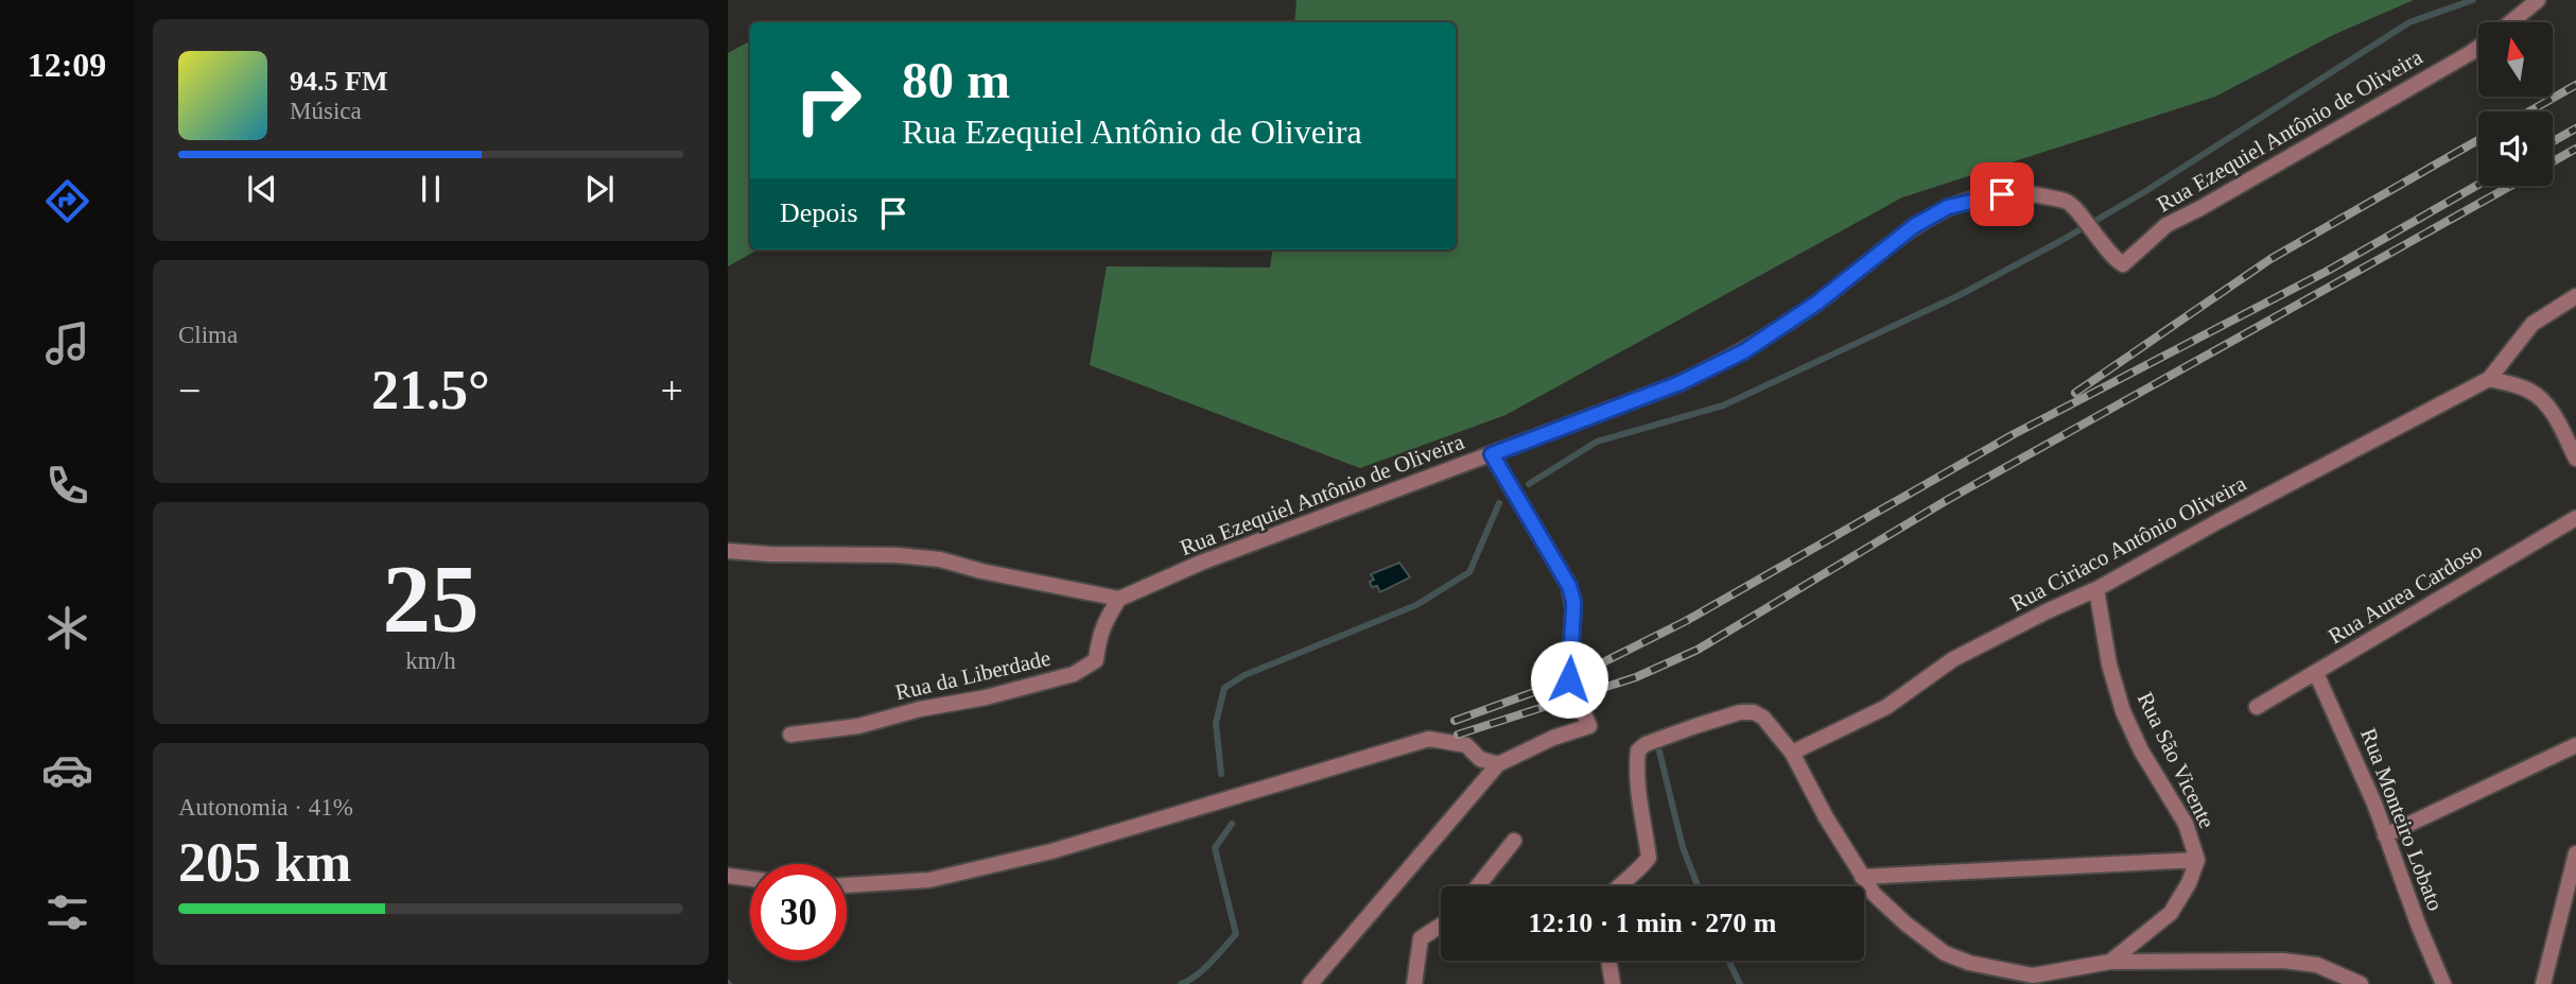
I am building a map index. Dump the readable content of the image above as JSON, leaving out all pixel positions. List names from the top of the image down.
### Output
{
  "streets": {
    "street": [
      "Rua Ezequiel Antônio de Oliveira",
      "Rua Ciriaco Antônio Oliveira",
      "Rua Aurea Cardoso",
      "Rua da Liberdade",
      "Rua São Vicente",
      "Rua Monteiro Lobato"
    ]
  },
  "crossings": [
    ["Rua Ezequiel Antônio de Oliveira", "Rua da Liberdade"],
    ["Rua Ciriaco Antônio Oliveira", "Rua São Vicente"],
    ["Rua Aurea Cardoso", "Rua Monteiro Lobato"]
  ],
  "north": "top",
  "page": {
    "tabs": "12:09",
    "turn": ["80 m", "Rua Ezequiel Antônio de Oliveira"],
    "song": ["94.5 FM", "Música"],
    "then": "Depois",
    "tile": [
      "Clima",
      ["25", "km/h"],
      ["Autonomia · 41%", "205 km"]
    ],
    "heat": ["−", "21.5°", "+"],
    "limit": "30",
    "trip": "12:10 · 1 min · 270 m"
  }
}
